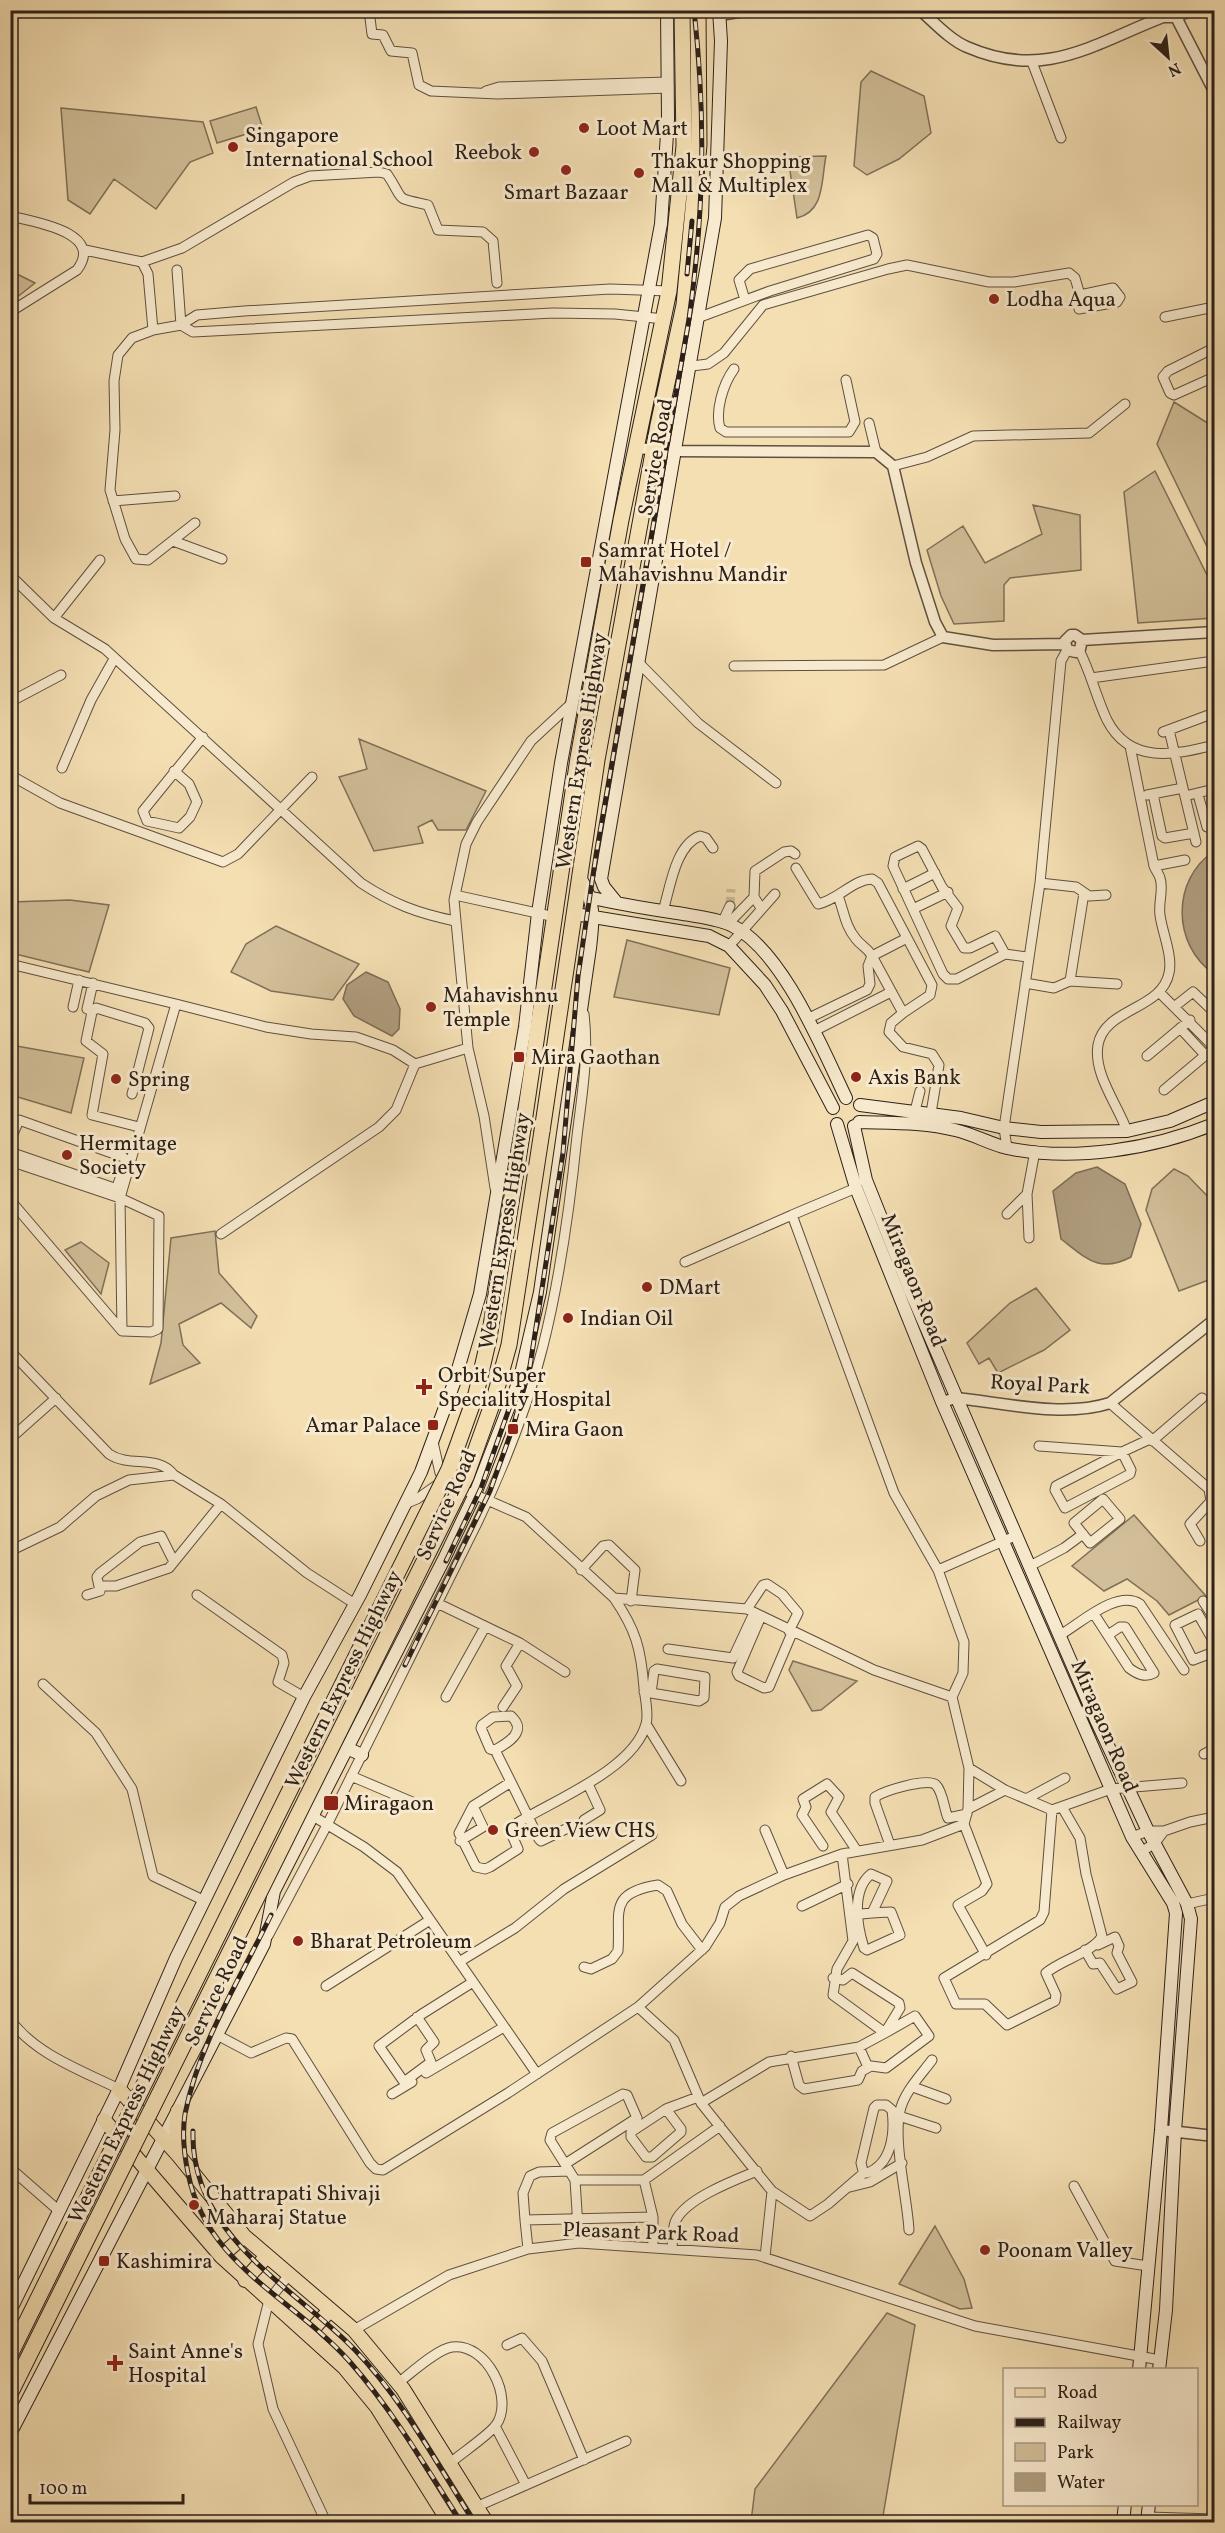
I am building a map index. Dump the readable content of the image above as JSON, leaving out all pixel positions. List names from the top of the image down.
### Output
{
  "streets": {
    "highway": ["Western Express Highway"],
    "main road": ["Service Road", "Miragaon Road"],
    "street": ["Royal Park", "Pleasant Park Road"]
  },
  "crossings": [
    ["Miragaon Road", "Royal Park"],
    ["Miragaon Road", "Pleasant Park Road"]
  ],
  "places": {
    "other": [
      "Loot Mart",
      "Singapore International School",
      "Reebok",
      "Smart Bazaar",
      "Thakur Shopping Mall & Multiplex",
      "Lodha Aqua",
      "Mahavishnu Temple",
      "Axis Bank",
      "Spring",
      "Hermitage Society",
      "DMart",
      "Indian Oil",
      "Green View CHS",
      "Bharat Petroleum",
      "Chattrapati Shivaji Maharaj Statue",
      "Poonam Valley"
    ],
    "transit": [
      "Samrat Hotel / Mahavishnu Mandir",
      "Mira Gaothan",
      "Amar Palace",
      "Mira Gaon",
      "Miragaon",
      "Kashimira"
    ],
    "health": ["Orbit Super Speciality Hospital", "Saint Anne's Hospital"]
  },
  "legend": [
    "Road",
    "Railway",
    "Park",
    "Water"
  ],
  "scale_bar": "100 m",
  "north": "bottom right"
}
